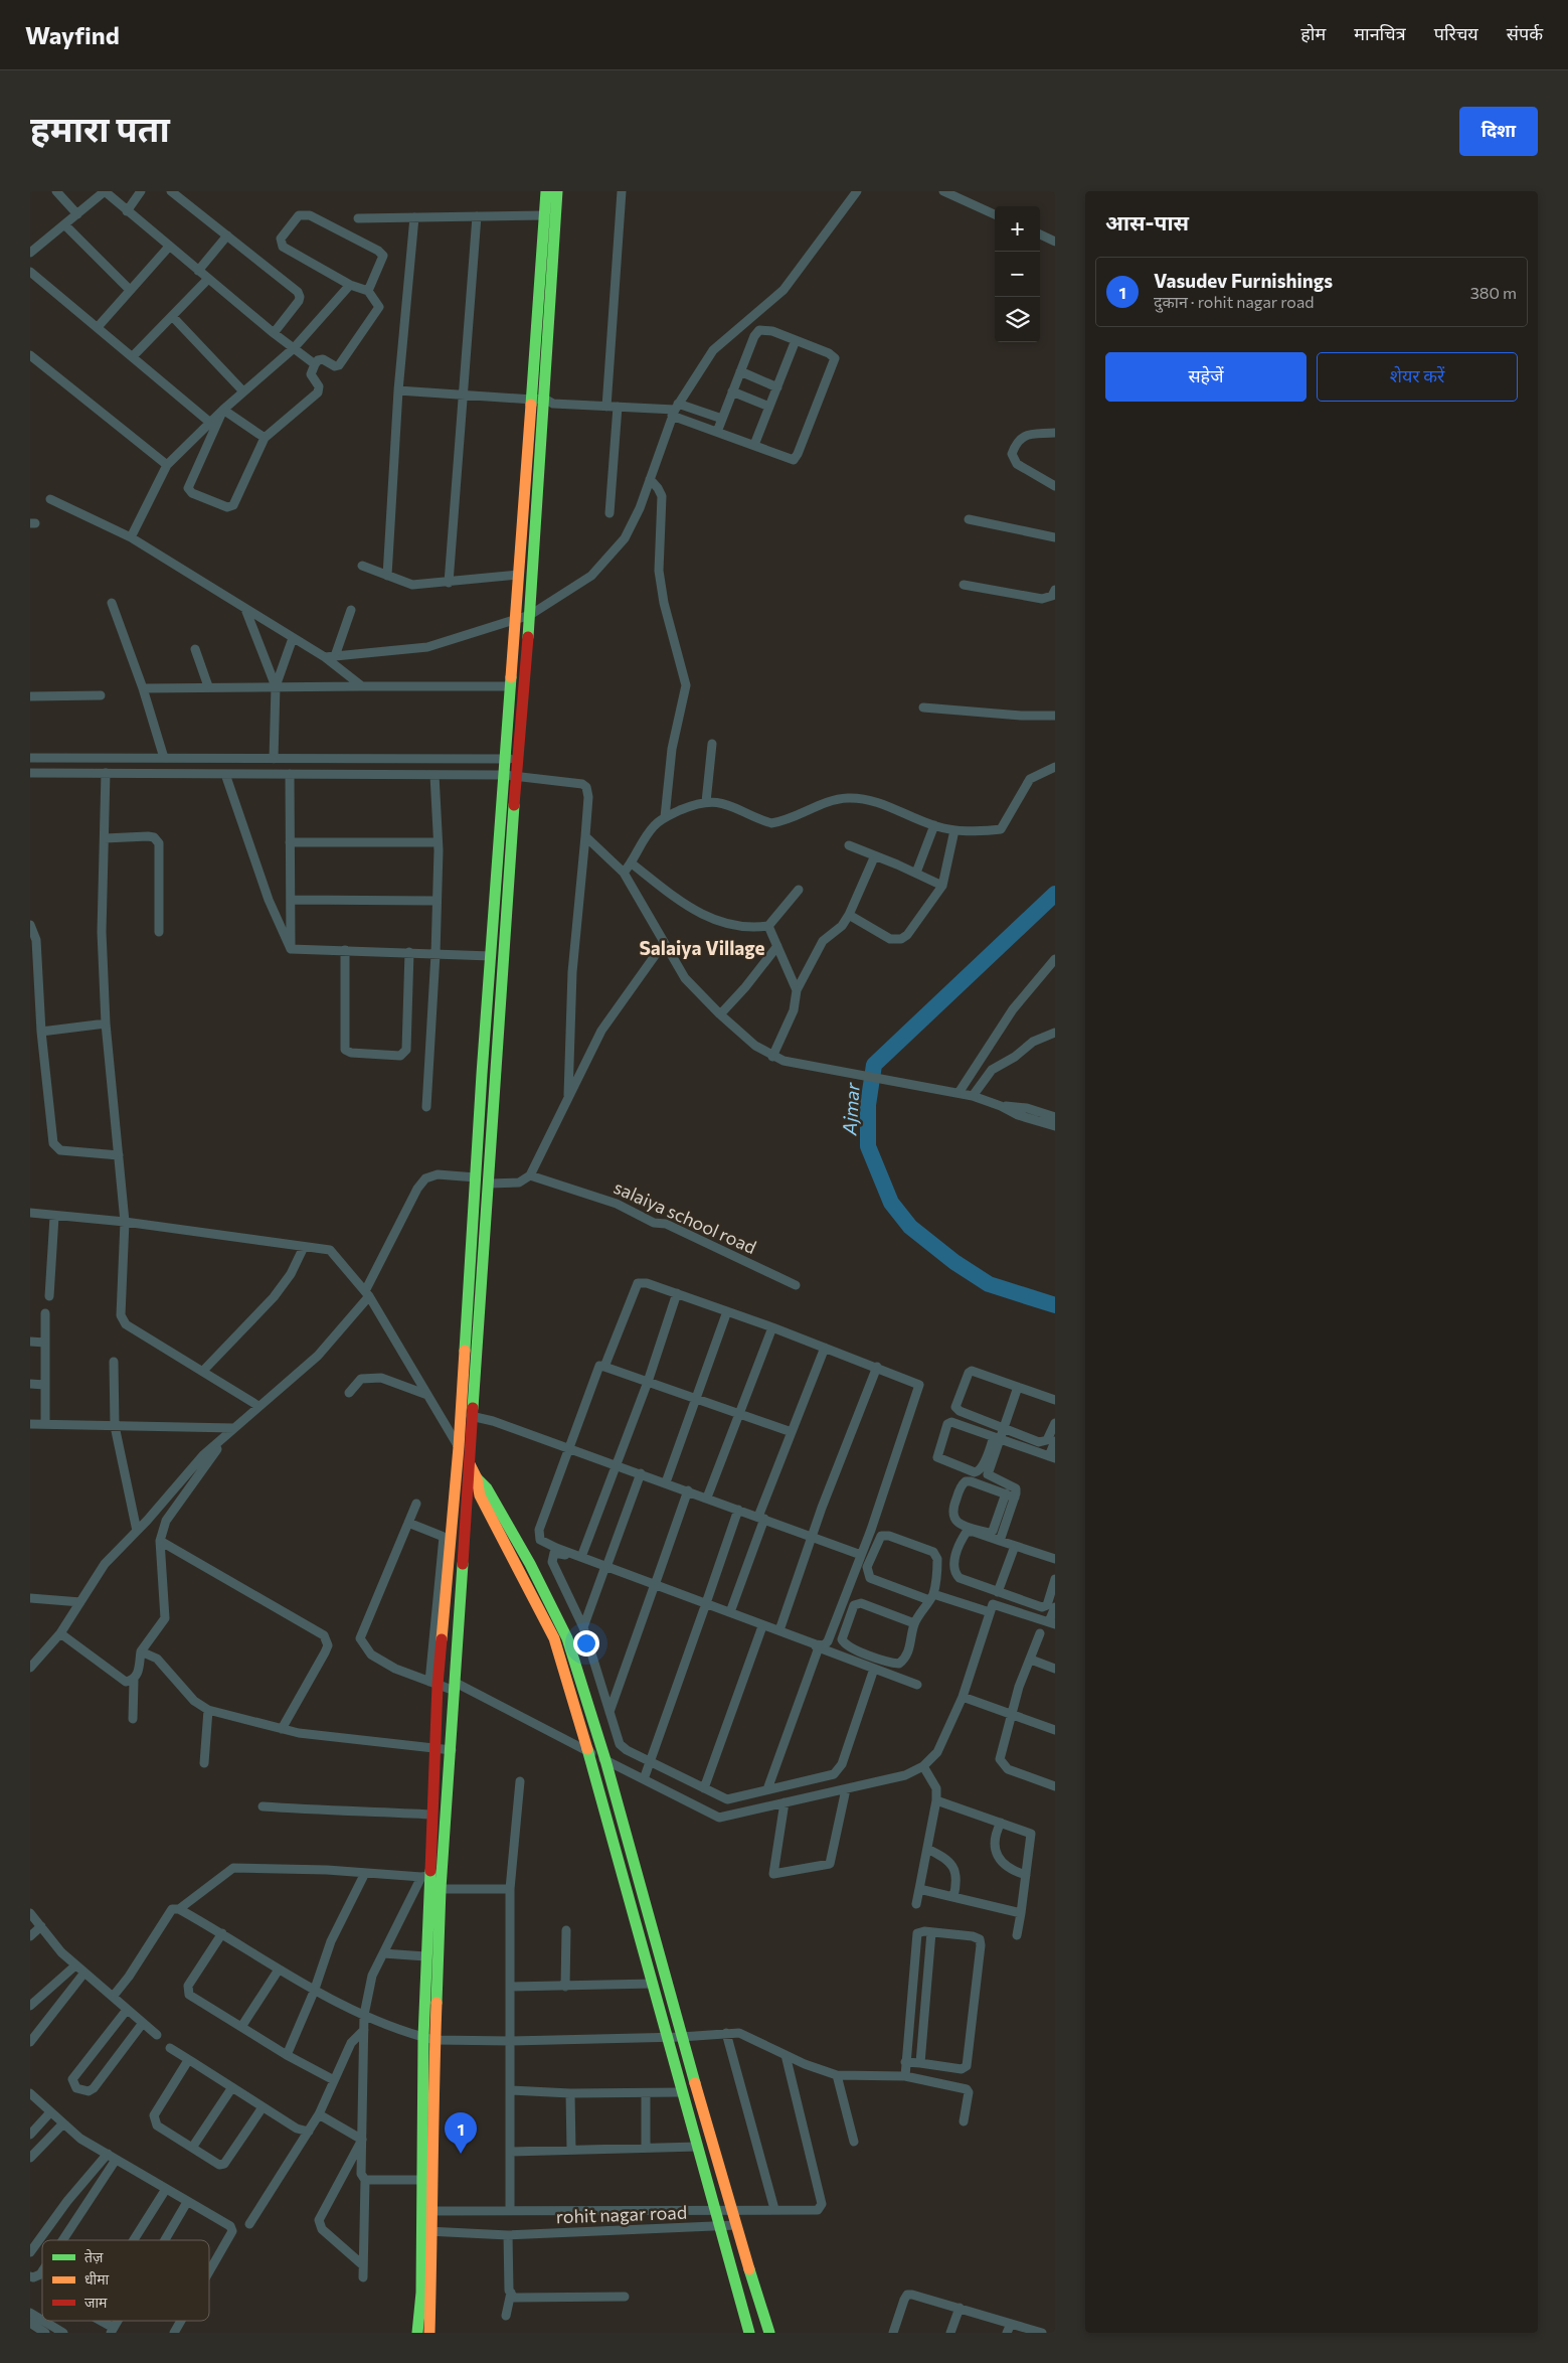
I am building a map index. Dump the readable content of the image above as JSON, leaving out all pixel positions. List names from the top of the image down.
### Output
{
  "streets": {
    "street": ["salaiya school road", "rohit nagar road"]
  },
  "districts": ["Salaiya Village"],
  "water": ["Ajmar"],
  "legend": ["तेज़", "धीमा", "जाम"],
  "page": {
    "header": "Wayfind",
    "nav": [
      "होम",
      "मानचित्र",
      "परिचय",
      "संपर्क"
    ],
    "title": "हमारा पता",
    "buttons": [
      "दिशा",
      ["सहेजें", "शेयर करें"]
    ],
    "heading": "आस-पास",
    "map_buttons": ["+", "−"],
    "list": [
      {
        "mark": "1",
        "name": "Vasudev Furnishings",
        "note": "दुकान · rohit nagar road",
        "value": "380 m"
      }
    ],
    "pins": "1"
  }
}
